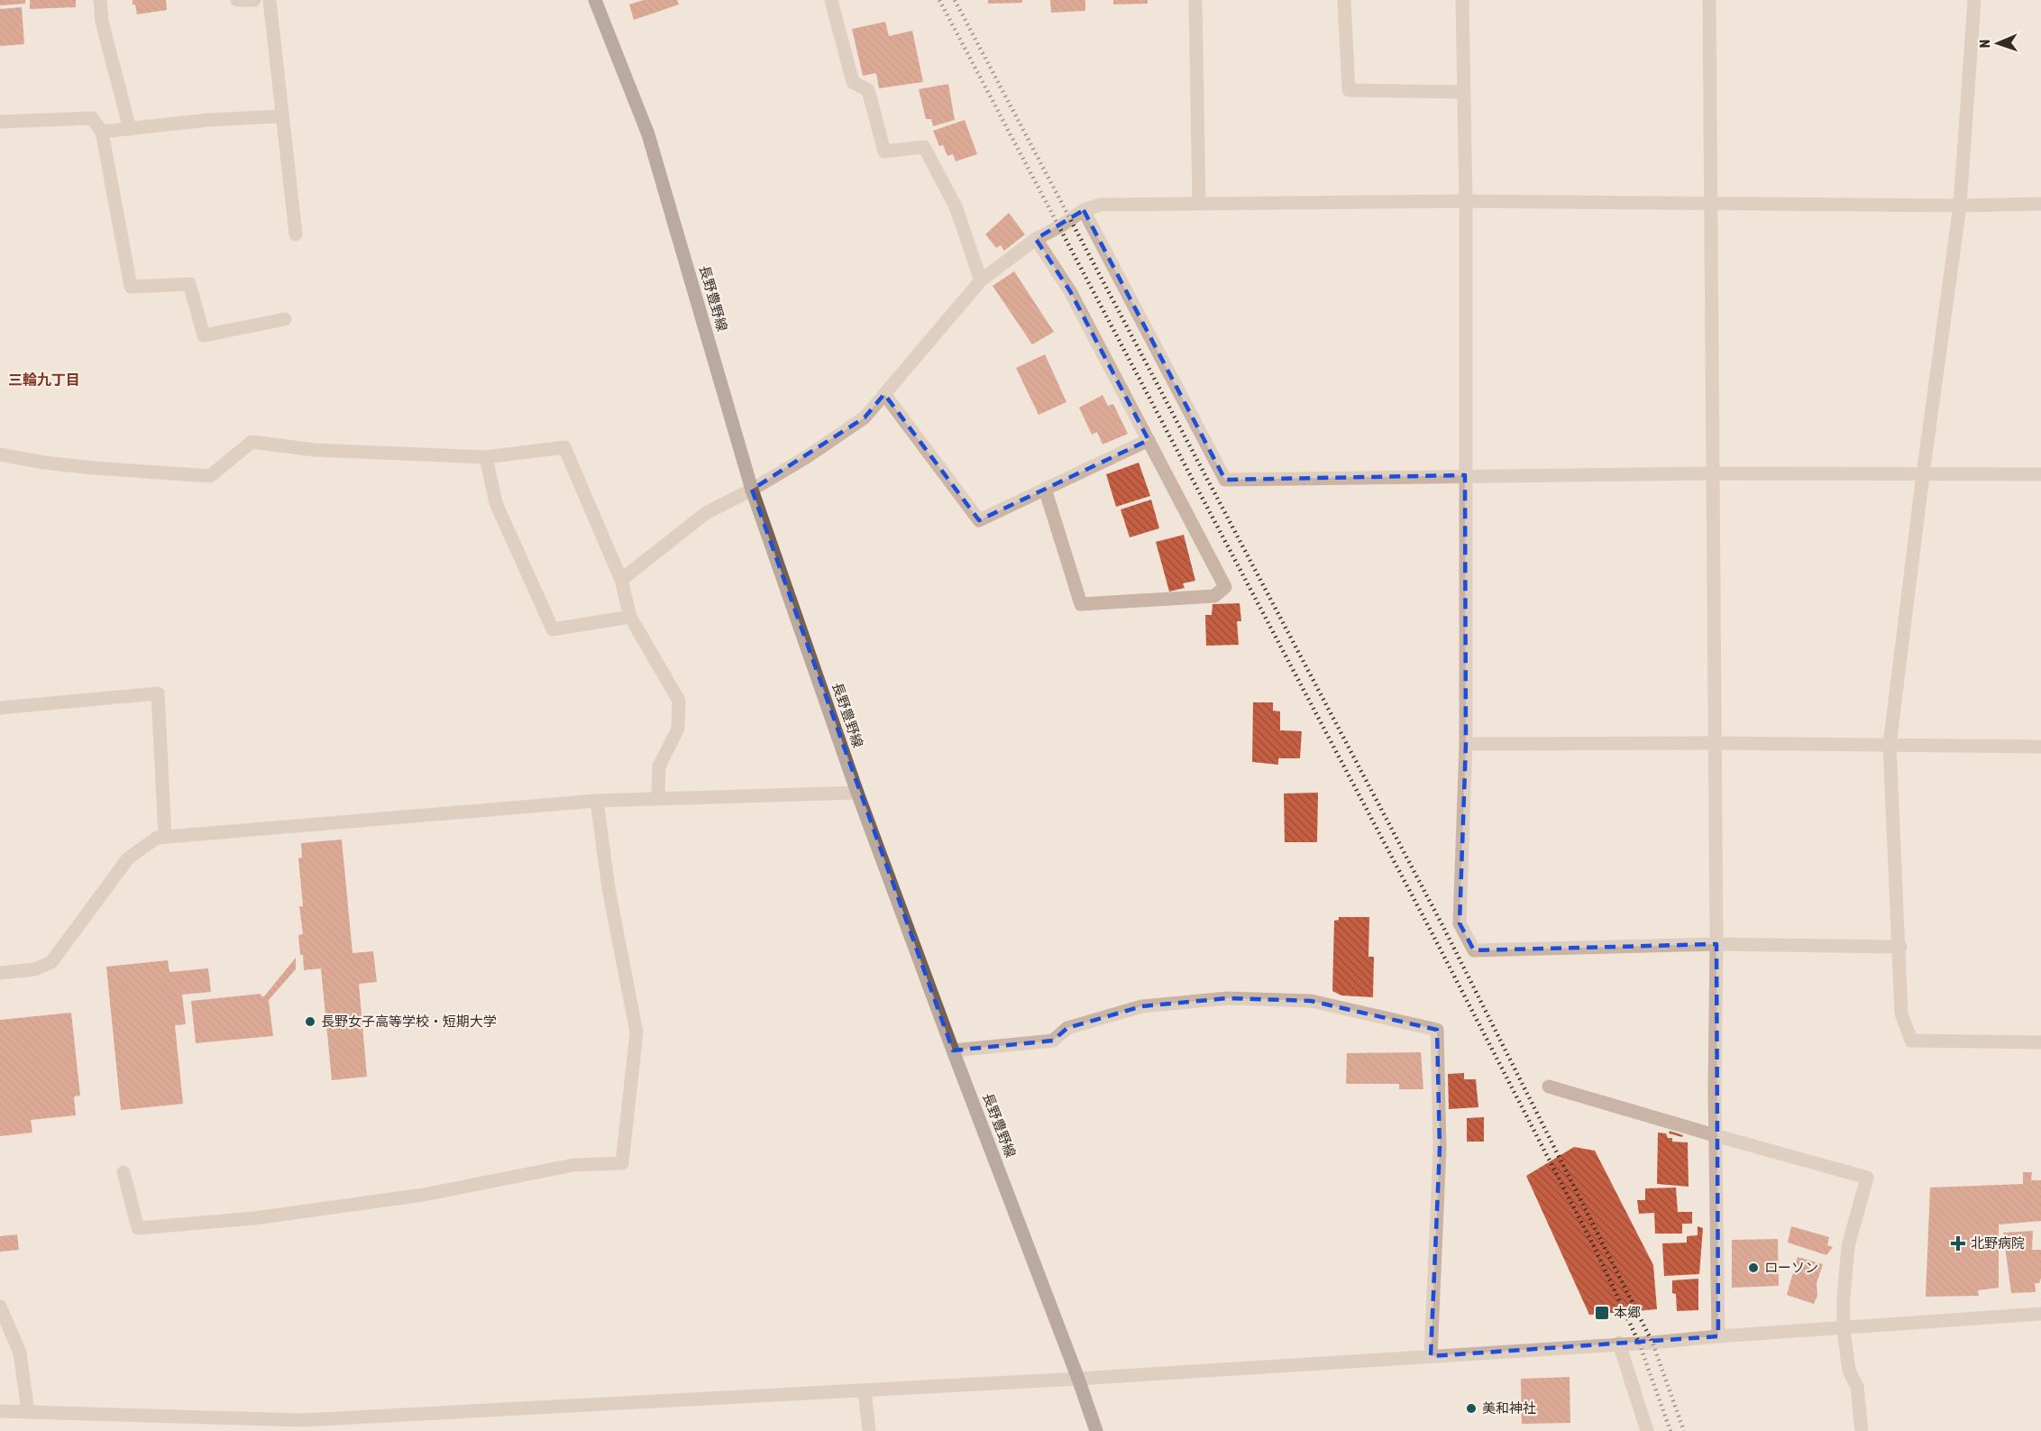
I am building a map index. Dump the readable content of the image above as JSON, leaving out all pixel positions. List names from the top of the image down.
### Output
{
  "streets": {
    "main road": ["長野豊野線"]
  },
  "districts": ["三輪九丁目"],
  "places": {
    "other": ["長野女子高等学校・短期大学", "ローソン", "美和神社"],
    "health": ["北野病院"],
    "transit": ["本郷"]
  },
  "north": "left"
}
